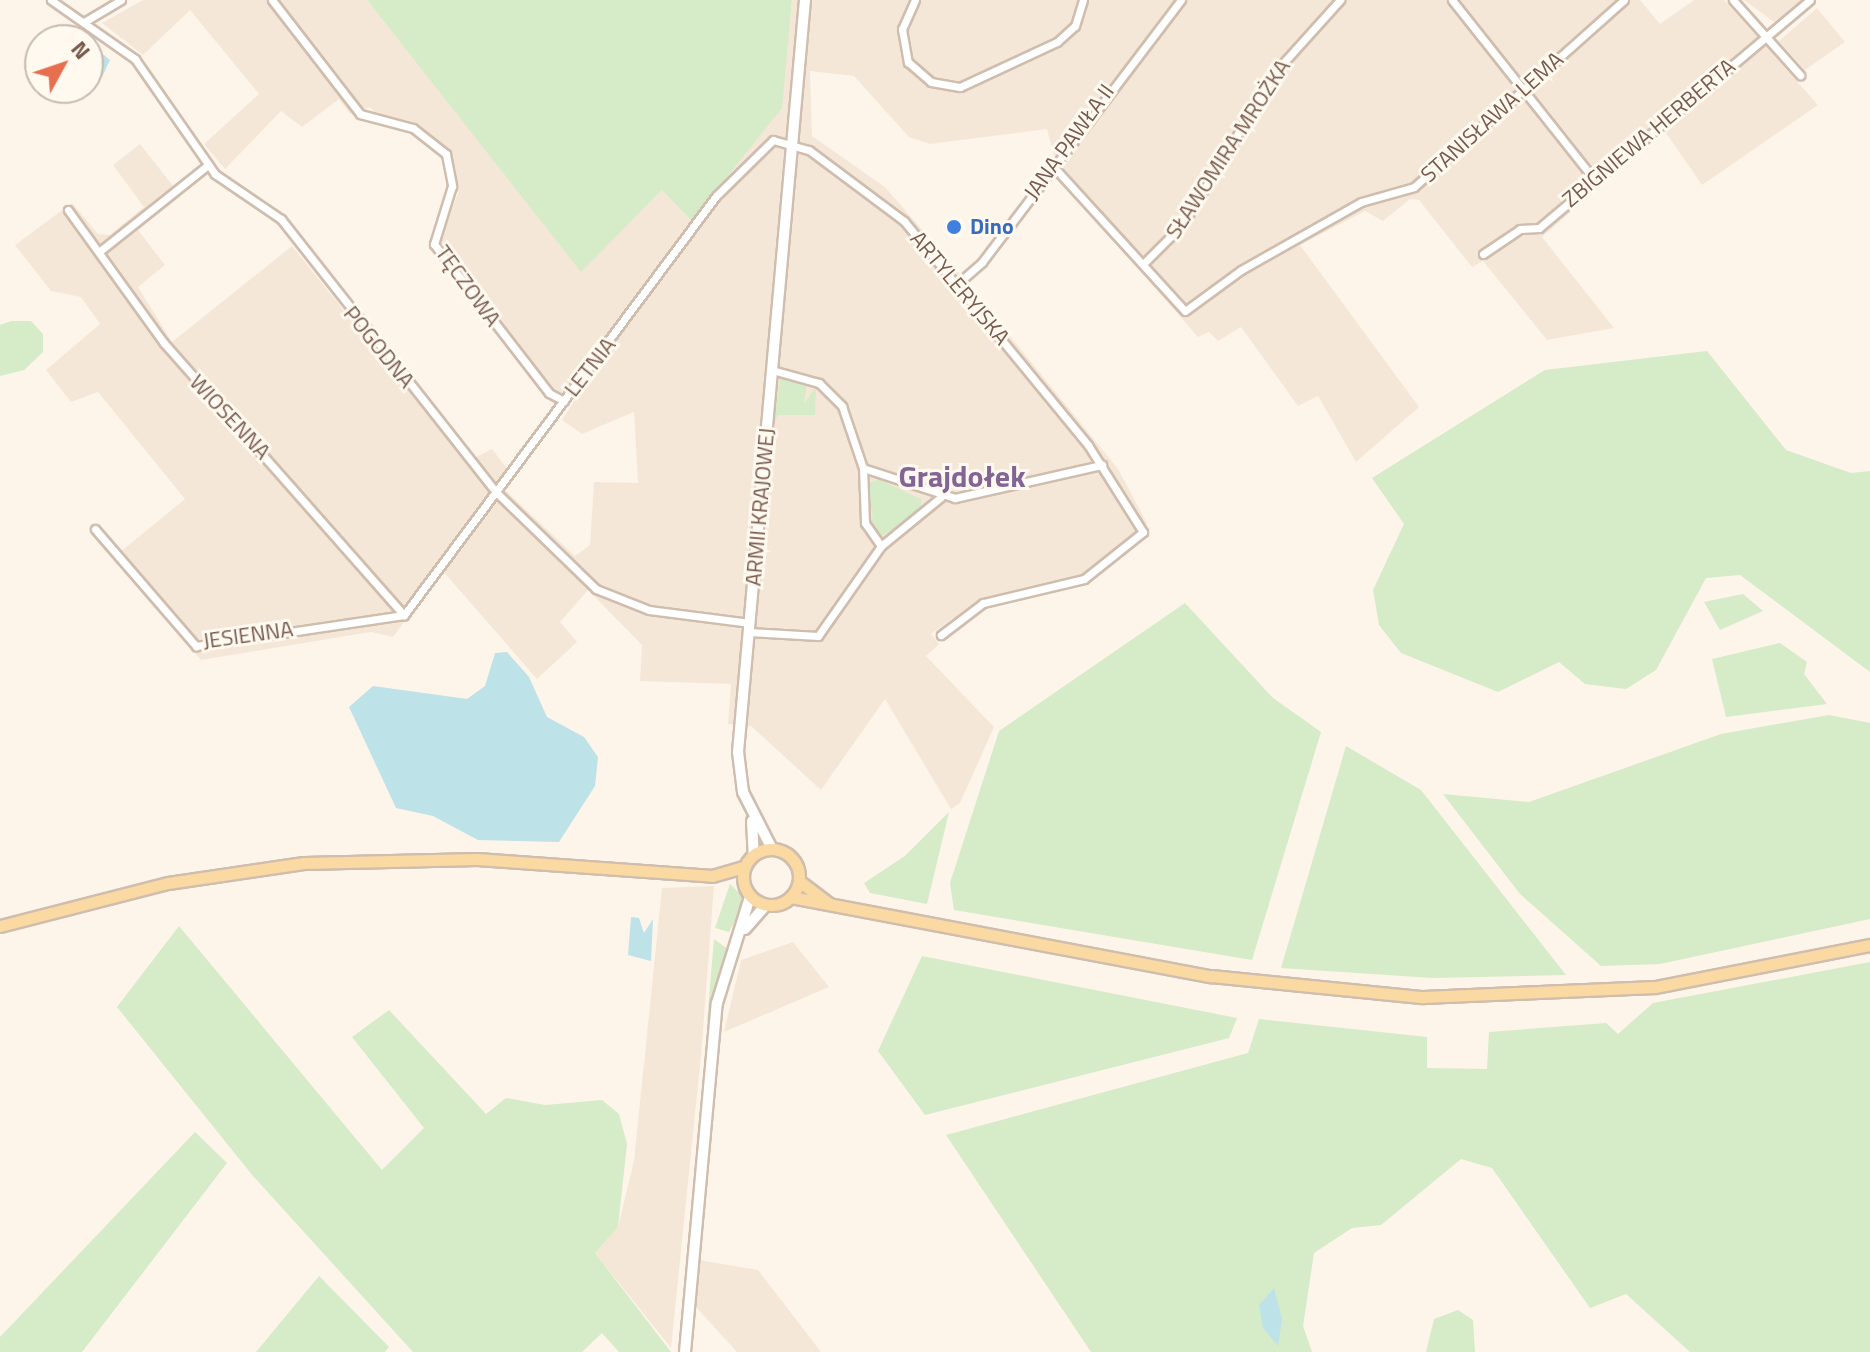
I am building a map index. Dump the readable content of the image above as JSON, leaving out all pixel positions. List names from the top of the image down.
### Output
{
  "streets": {
    "street": [
      "STANISŁAWA LEMA",
      "ZBIGNIEWA HERBERTA",
      "JANA PAWŁA II",
      "SŁAWOMIRA MROŻKA",
      "TĘCZOWA",
      "ARTYLERYJSKA",
      "POGODNA",
      "LETNIA",
      "WIOSENNA",
      "ARMII KRAJOWEJ",
      "JESIENNA"
    ]
  },
  "crossings": [
    ["STANISŁAWA LEMA", "SŁAWOMIRA MROŻKA"],
    ["JANA PAWŁA II", "ARTYLERYJSKA"],
    ["TĘCZOWA", "LETNIA"],
    ["ARTYLERYJSKA", "LETNIA"],
    ["ARTYLERYJSKA", "ARMII KRAJOWEJ"],
    ["POGODNA", "LETNIA"],
    ["POGODNA", "ARMII KRAJOWEJ"],
    ["LETNIA", "WIOSENNA"],
    ["LETNIA", "ARMII KRAJOWEJ"],
    ["LETNIA", "JESIENNA"],
    ["WIOSENNA", "JESIENNA"]
  ],
  "districts": ["Grajdołek"],
  "places": ["Dino"],
  "north": "top right"
}
